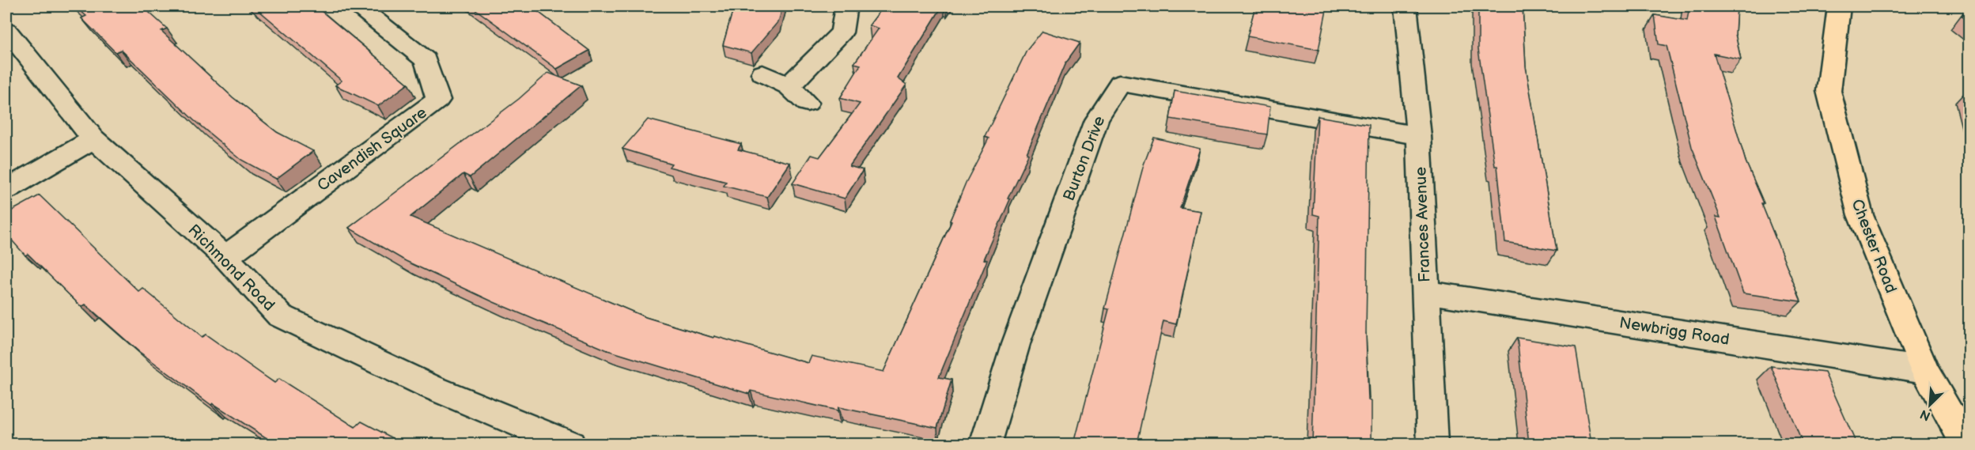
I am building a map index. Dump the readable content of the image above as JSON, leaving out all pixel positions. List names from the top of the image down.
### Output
{
  "streets": {
    "main road": ["Chester Road"],
    "street": [
      "Cavendish Square",
      "Burton Drive",
      "Frances Avenue",
      "Richmond Road",
      "Newbrigg Road"
    ]
  },
  "crossings": [
    ["Cavendish Square", "Richmond Road"],
    ["Burton Drive", "Frances Avenue"],
    ["Frances Avenue", "Newbrigg Road"],
    ["Chester Road", "Newbrigg Road"]
  ],
  "north": "bottom left"
}
